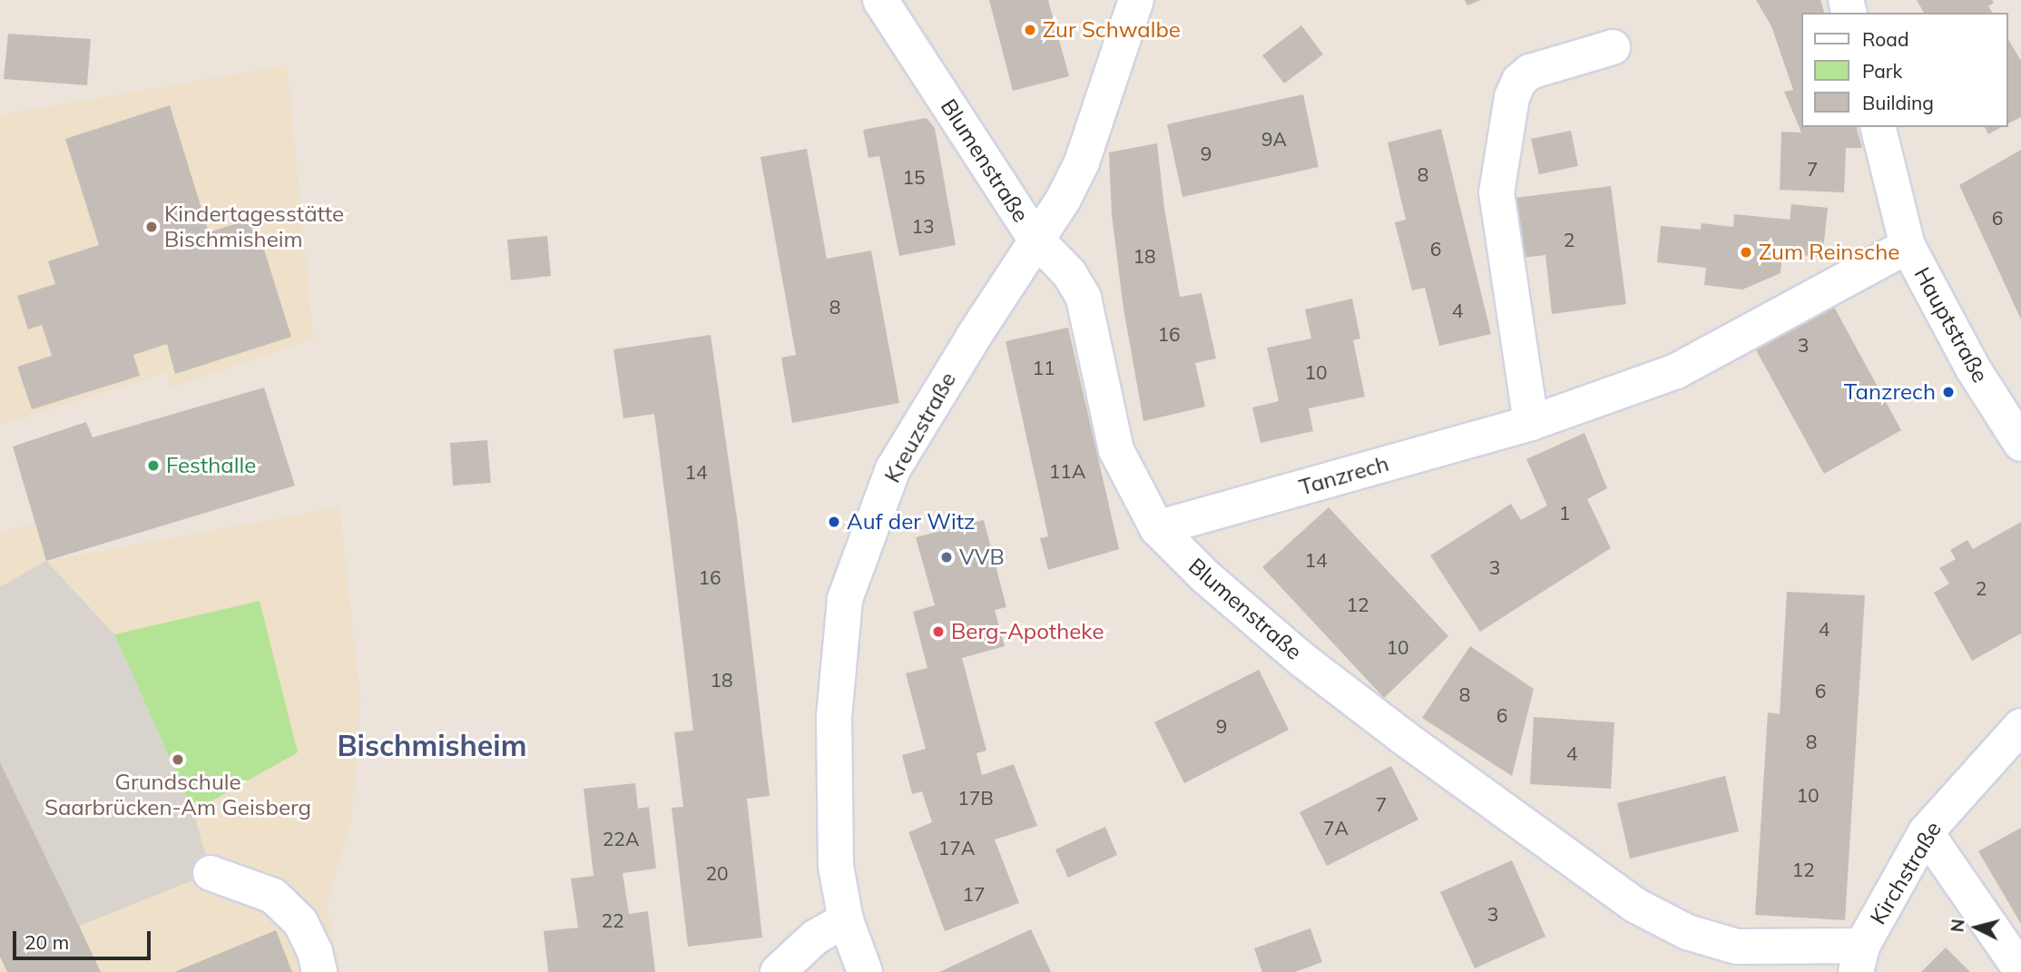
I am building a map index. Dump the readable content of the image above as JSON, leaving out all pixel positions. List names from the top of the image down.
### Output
{
  "streets": {
    "street": [
      "Blumenstraße",
      "Hauptstraße",
      "Kreuzstraße",
      "Tanzrech",
      "Kirchstraße"
    ]
  },
  "crossings": [
    ["Blumenstraße", "Kreuzstraße"],
    ["Blumenstraße", "Tanzrech"],
    ["Blumenstraße", "Kirchstraße"],
    ["Hauptstraße", "Tanzrech"]
  ],
  "districts": ["Bischmisheim"],
  "places": [
    "Zur Schwalbe",
    "Kindertagesstätte Bischmisheim",
    "Zum Reinsche",
    "Tanzrech",
    "Festhalle",
    "Auf der Witz",
    "VVB",
    "Berg-Apotheke",
    "Grundschule Saarbrücken-Am Geisberg"
  ],
  "house_numbers": [
    "9A",
    "9",
    "7",
    "8",
    "15",
    "6",
    "13",
    "2",
    "6",
    "18",
    "8",
    "4",
    "16",
    "3",
    "11",
    "10",
    "11A",
    "14",
    "1",
    "14",
    "3",
    "16",
    "2",
    "12",
    "4",
    "10",
    "18",
    "6",
    "8",
    "6",
    "9",
    "8",
    "4",
    "10",
    "17B",
    "7",
    "7A",
    "22A",
    "17A",
    "12",
    "20",
    "17",
    "3",
    "22"
  ],
  "legend": ["Road", "Park", "Building"],
  "scale_bar": "20 m",
  "north": "left"
}
